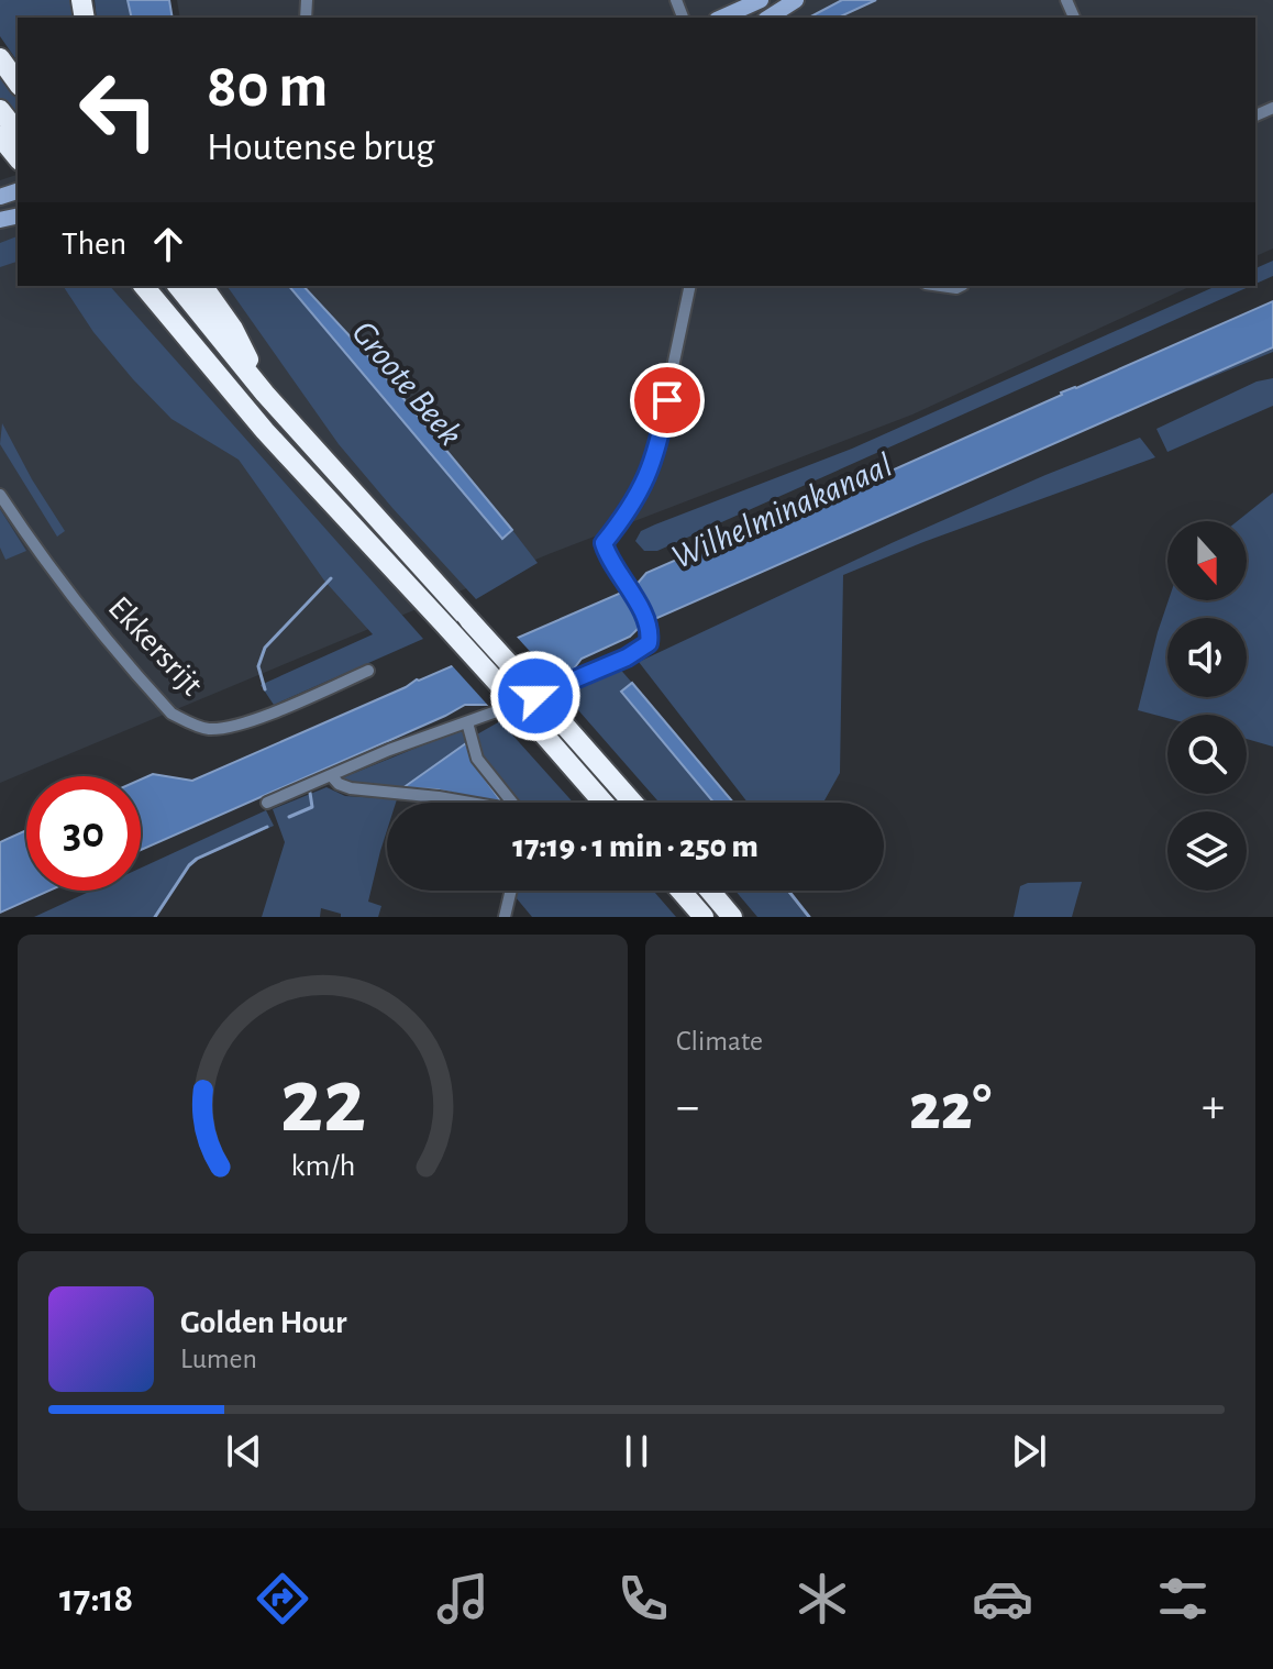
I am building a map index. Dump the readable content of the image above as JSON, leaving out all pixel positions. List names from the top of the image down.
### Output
{
  "streets": {
    "street": ["Ekkersrijt"]
  },
  "water": ["Groote Beek", "Wilhelminakanaal"],
  "north": "bottom",
  "page": {
    "turn": ["80 m", "Houtense brug"],
    "then": "Then",
    "limit": "30",
    "trip": "17:19 · 1 min · 250 m",
    "tile": "Climate",
    "heat": ["−", "22°", "+"],
    "song": ["Golden Hour", "Lumen"],
    "tabs": "17:18",
    "gauge": ["22", "km/h"]
  }
}
